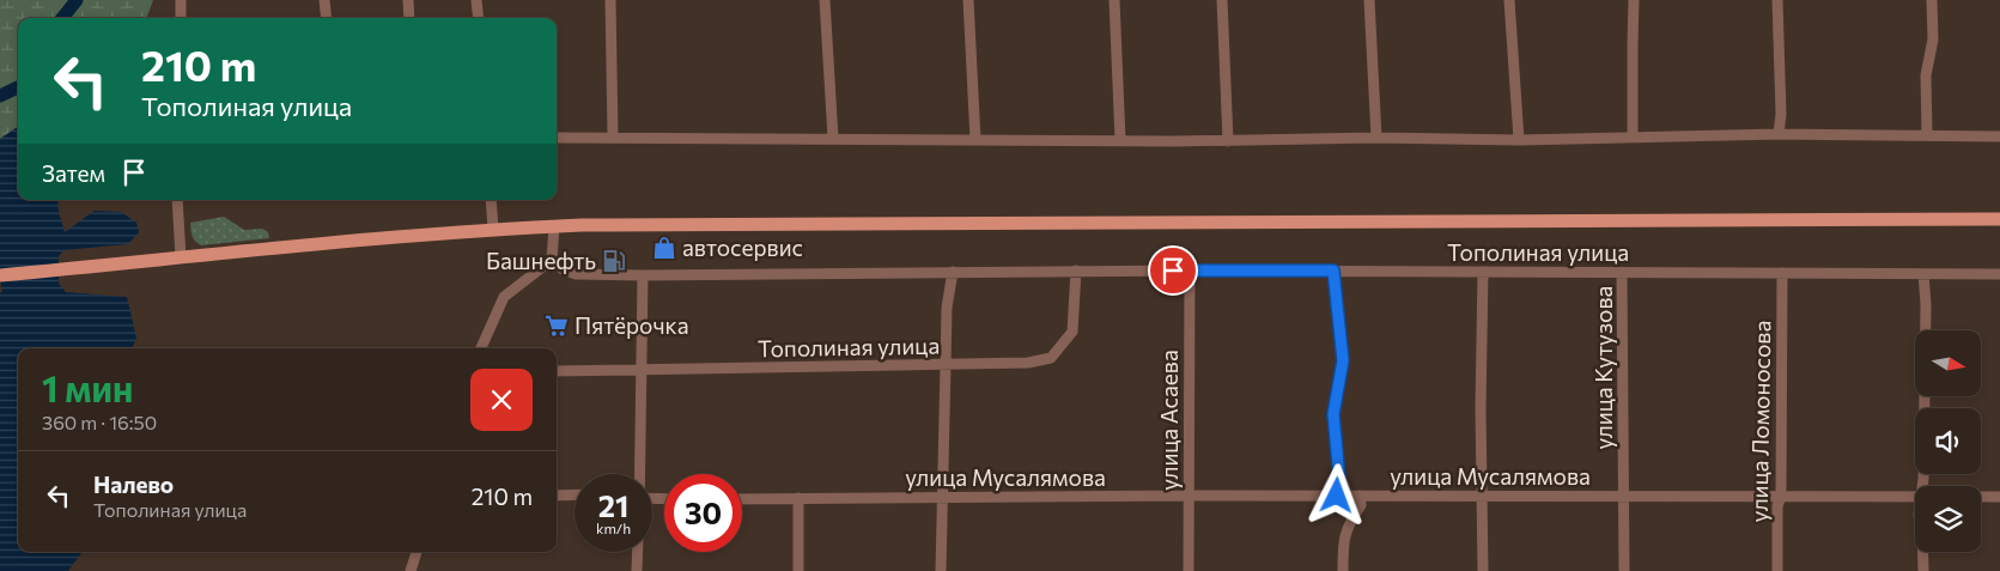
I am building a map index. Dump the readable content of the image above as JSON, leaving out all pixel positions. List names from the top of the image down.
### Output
{
  "streets": {
    "street": [
      "Тополиная улица",
      "улица Кутузова",
      "улица Асаева",
      "улица Ломоносова",
      "улица Мусалямова"
    ]
  },
  "crossings": [
    ["Тополиная улица", "улица Кутузова"],
    ["Тополиная улица", "улица Асаева"],
    ["Тополиная улица", "улица Ломоносова"],
    ["улица Кутузова", "улица Мусалямова"],
    ["улица Асаева", "улица Мусалямова"],
    ["улица Ломоносова", "улица Мусалямова"]
  ],
  "places": {
    "shop": ["автосервис"],
    "fuel station": ["Башнефть"],
    "supermarket": ["Пятёрочка"]
  },
  "north": "right",
  "page": {
    "turn": ["210 m", "Тополиная улица"],
    "then": "Затем",
    "heading": ["1 мин", "360 m · 16:50"],
    "list": [
      {
        "name": "Налево",
        "note": "Тополиная улица",
        "value": "210 m"
      }
    ],
    "speed": "21 km/h",
    "limit": "30"
  }
}
